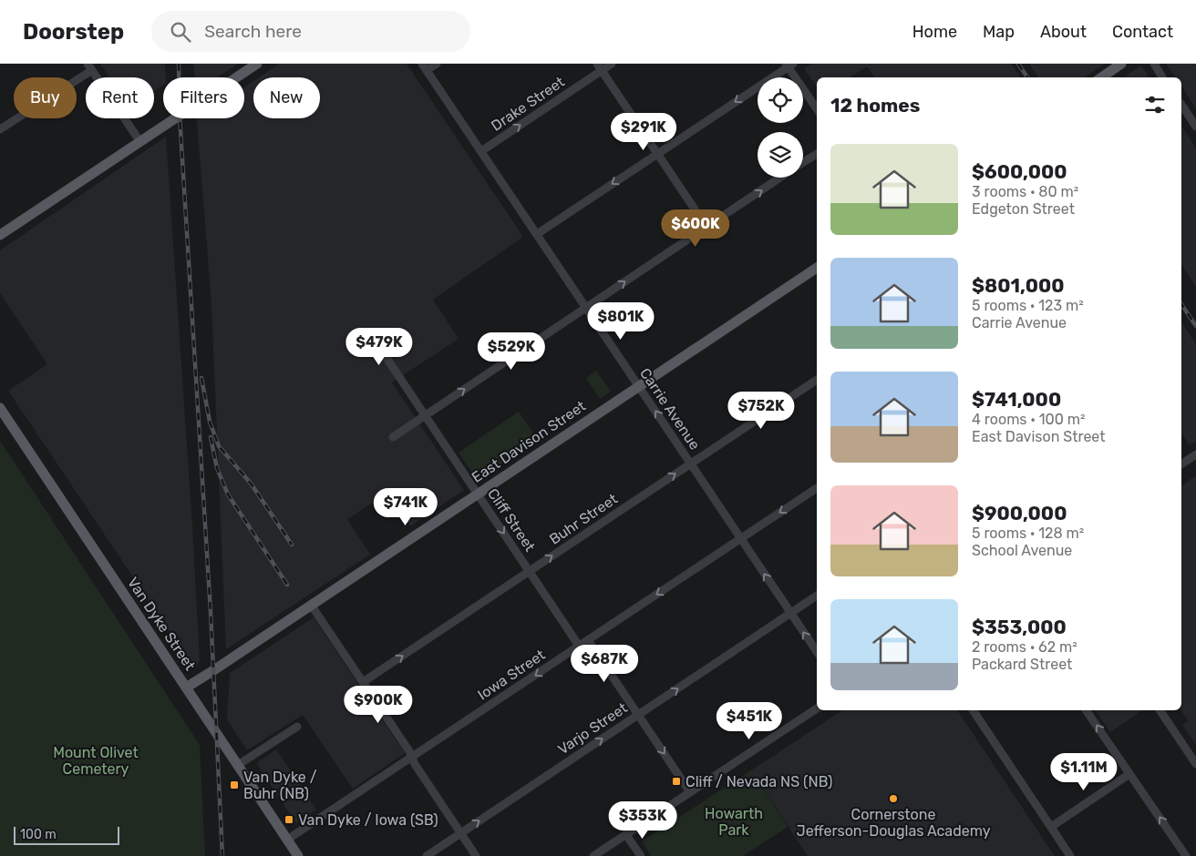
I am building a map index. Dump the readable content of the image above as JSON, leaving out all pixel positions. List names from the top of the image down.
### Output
{
  "streets": {
    "main road": ["East Davison Street", "Van Dyke Street"],
    "street": [
      "Drake Street",
      "Carrie Avenue",
      "Buhr Street",
      "Cliff Street",
      "Iowa Street",
      "Varjo Street"
    ]
  },
  "crossings": [
    ["Drake Street", "Carrie Avenue"],
    ["Carrie Avenue", "East Davison Street"],
    ["Carrie Avenue", "Buhr Street"],
    ["Carrie Avenue", "Iowa Street"],
    ["Carrie Avenue", "Varjo Street"],
    ["East Davison Street", "Cliff Street"],
    ["East Davison Street", "Van Dyke Street"],
    ["Buhr Street", "Cliff Street"],
    ["Cliff Street", "Iowa Street"],
    ["Van Dyke Street", "Iowa Street"]
  ],
  "one_way": [
    "Drake Street",
    "Buhr Street",
    "Iowa Street",
    "Varjo Street"
  ],
  "parks": ["Mount Olivet Cemetery", "Howarth Park"],
  "places": {
    "transit": ["Cliff / Nevada NS (NB)", "Van Dyke / Buhr (NB)", "Van Dyke / Iowa (SB)"],
    "other": ["Cornerstone Jefferson-Douglas Academy"]
  },
  "scale_bar": "100 m",
  "page": {
    "header": "Doorstep",
    "search": "Search here",
    "nav": [
      "Home",
      "Map",
      "About",
      "Contact"
    ],
    "chip": [
      "Buy",
      "Rent",
      "Filters",
      "New"
    ],
    "heading": "12 homes",
    "price": [
      "$291K",
      "$600K",
      "$801K",
      "$479K",
      "$529K",
      "$752K",
      "$741K",
      "$687K",
      "$900K",
      "$451K",
      "$1.11M",
      "$353K"
    ],
    "list": [
      {
        "name": "$600,000",
        "note": "3 rooms · 80 m² · Edgeton Street"
      },
      {
        "name": "$801,000",
        "note": "5 rooms · 123 m² · Carrie Avenue"
      },
      {
        "name": "$741,000",
        "note": "4 rooms · 100 m² · East Davison Street"
      },
      {
        "name": "$900,000",
        "note": "5 rooms · 128 m² · School Avenue"
      },
      {
        "name": "$353,000",
        "note": "2 rooms · 62 m² · Packard Street"
      }
    ],
    "scale": "100 m"
  }
}
